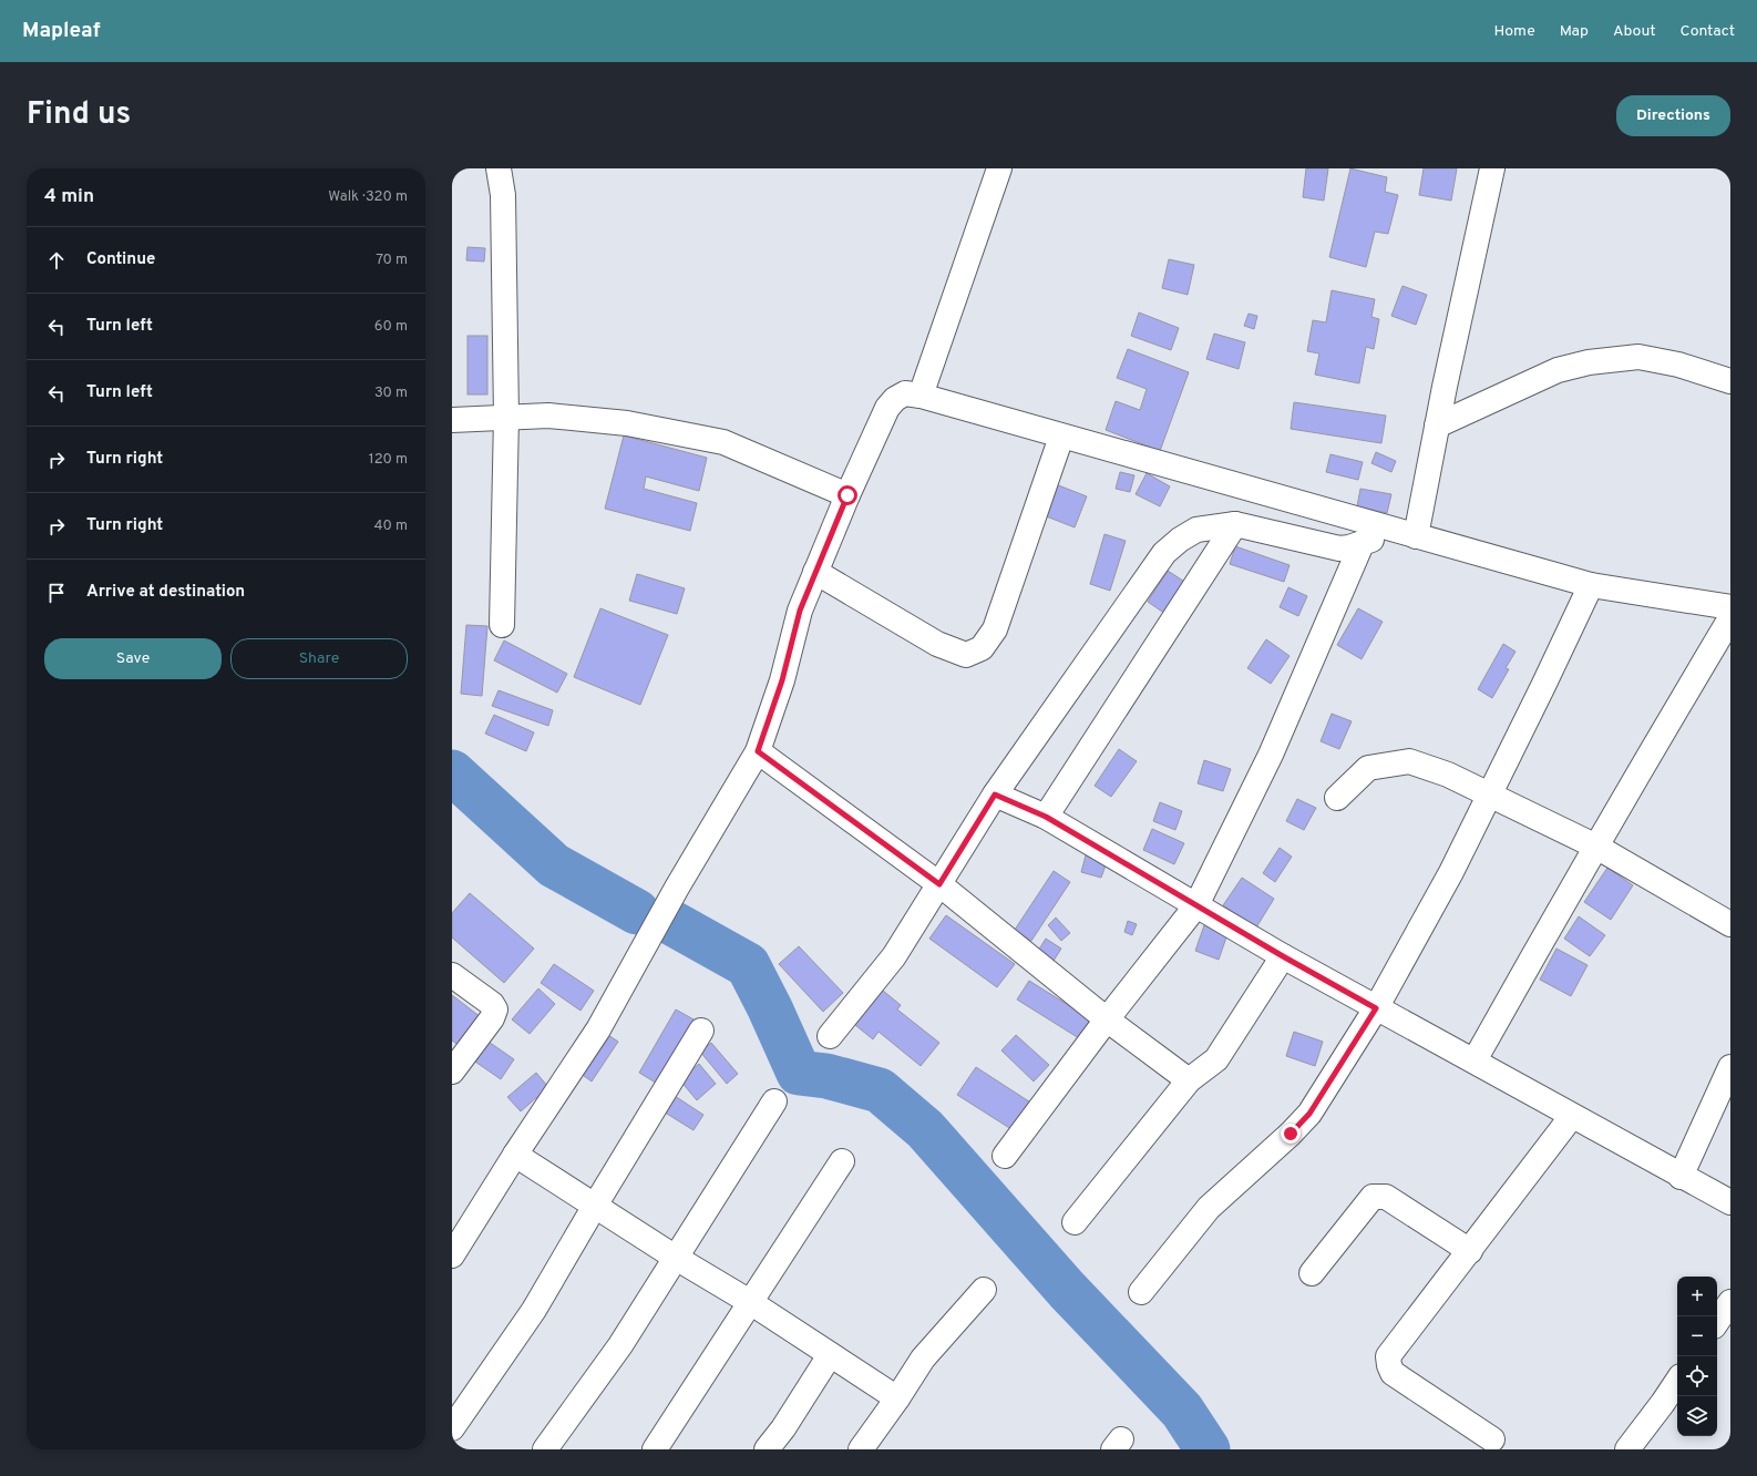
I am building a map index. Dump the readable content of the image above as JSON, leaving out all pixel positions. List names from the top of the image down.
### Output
{
  "page": {
    "header": "Mapleaf",
    "nav": [
      "Home",
      "Map",
      "About",
      "Contact"
    ],
    "title": "Find us",
    "buttons": [
      "Directions",
      ["Save", "Share"]
    ],
    "heading": ["4 min", "Walk · 320 m"],
    "list": [
      ["Continue", "70 m"],
      ["Turn left", "60 m"],
      ["Turn left", "30 m"],
      ["Turn right", "120 m"],
      ["Turn right", "40 m"],
      "Arrive at destination"
    ],
    "map_buttons": ["+", "−"]
  }
}
